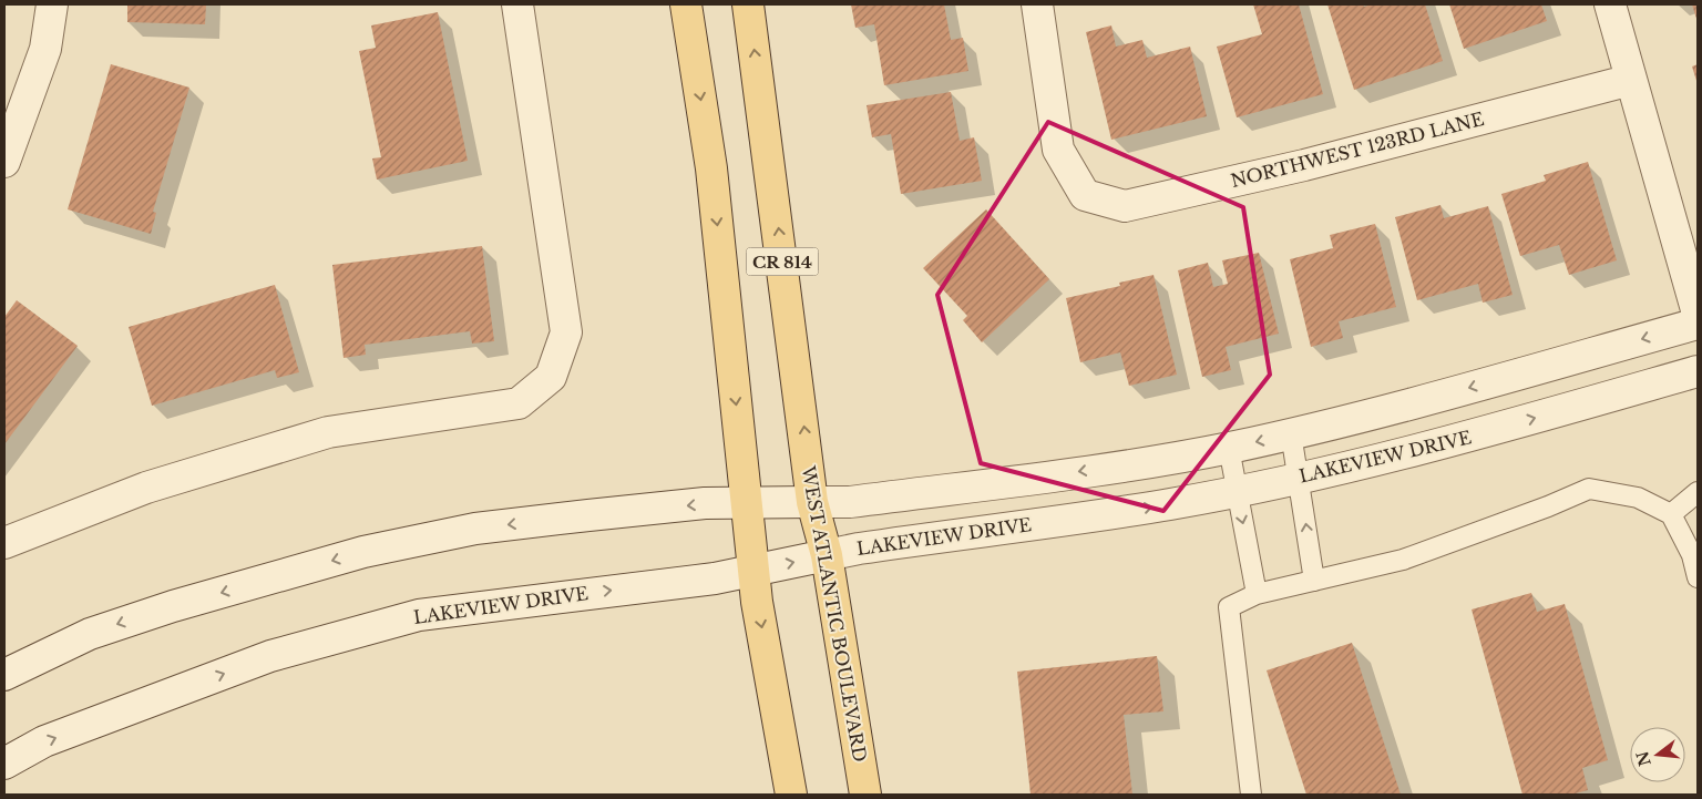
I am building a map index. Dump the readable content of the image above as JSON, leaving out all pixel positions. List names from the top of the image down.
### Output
{
  "streets": {
    "main road": ["CR 814", "WEST ATLANTIC BOULEVARD"],
    "street": ["NORTHWEST 123RD LANE", "LAKEVIEW DRIVE"]
  },
  "crossings": [
    ["CR 814", "LAKEVIEW DRIVE"],
    ["LAKEVIEW DRIVE", "WEST ATLANTIC BOULEVARD"]
  ],
  "north": "left"
}
